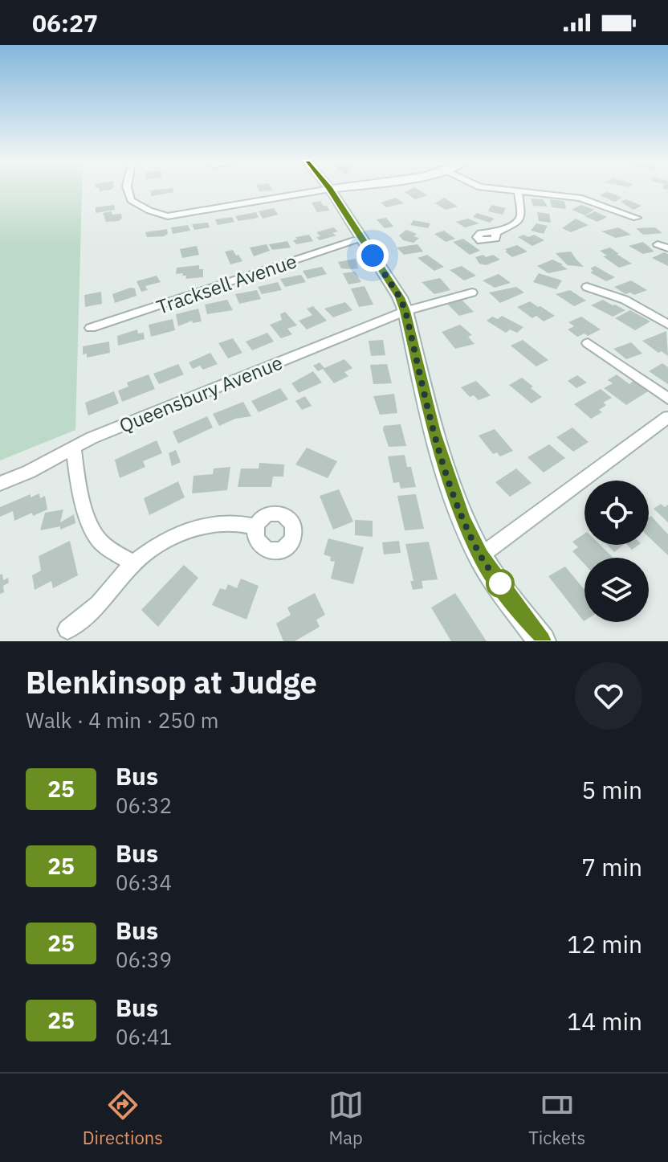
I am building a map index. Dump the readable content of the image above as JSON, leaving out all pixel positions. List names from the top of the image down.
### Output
{
  "streets": {
    "street": ["Tracksell Avenue", "Queensbury Avenue"]
  },
  "lines": ["bus line 25"],
  "page": {
    "status": "06:27",
    "heading": ["Blenkinsop at Judge", "Walk · 4 min · 250 m"],
    "list": [
      {
        "mark": "25",
        "name": "Bus",
        "note": "06:32",
        "value": "5 min"
      },
      {
        "mark": "25",
        "name": "Bus",
        "note": "06:34",
        "value": "7 min"
      },
      {
        "mark": "25",
        "name": "Bus",
        "note": "06:39",
        "value": "12 min"
      },
      {
        "mark": "25",
        "name": "Bus",
        "note": "06:41",
        "value": "14 min"
      }
    ],
    "tabs": ["Directions", "Map", "Tickets"]
  }
}
